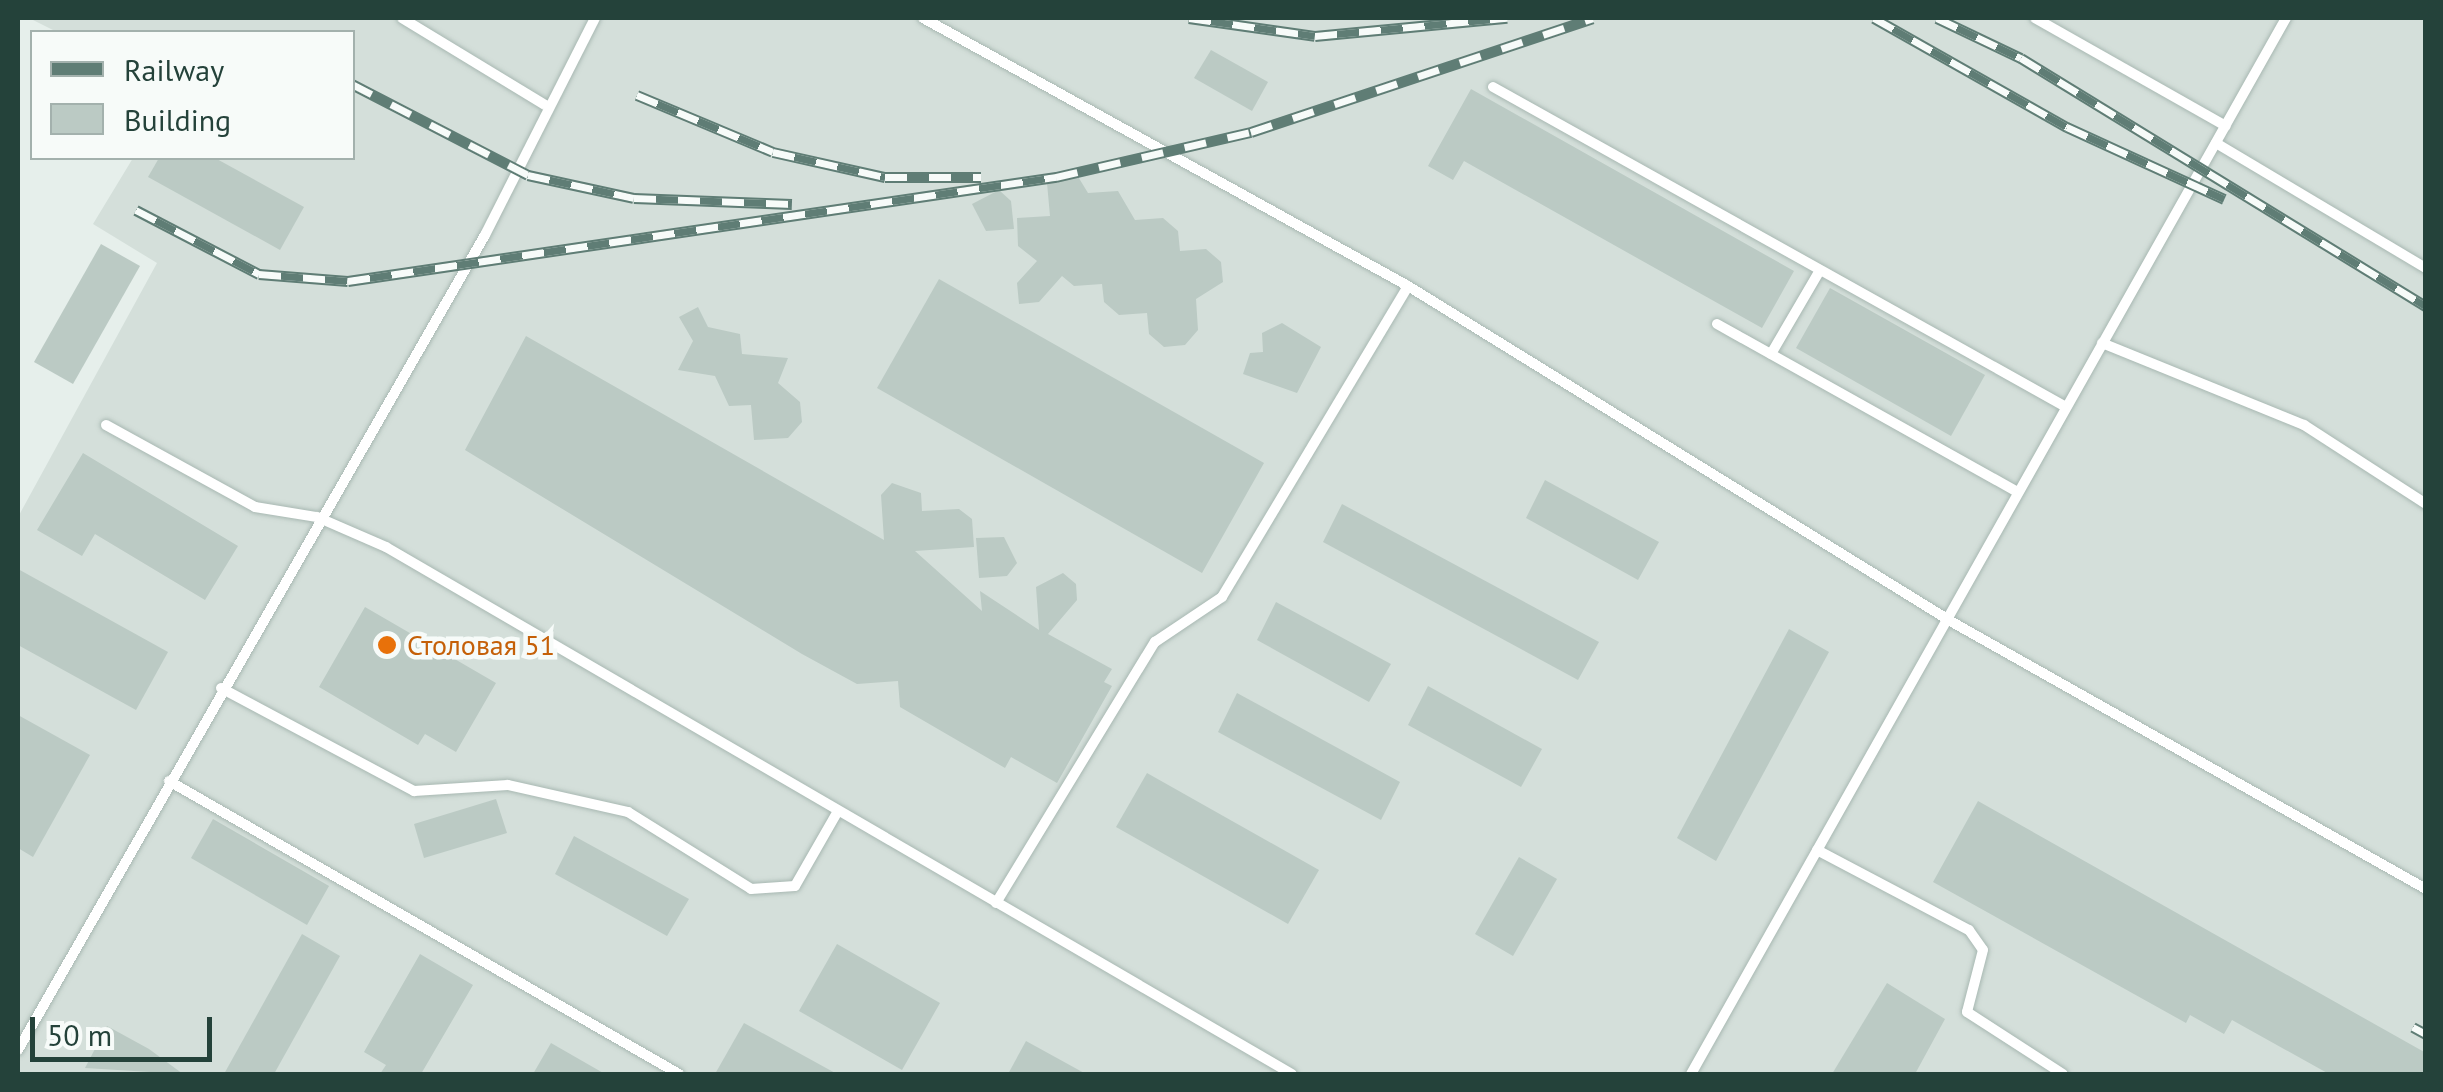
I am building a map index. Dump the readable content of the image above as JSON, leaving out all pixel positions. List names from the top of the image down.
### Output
{
  "places": ["Столовая 51"],
  "legend": ["Railway", "Building"],
  "scale_bar": "50 m"
}
